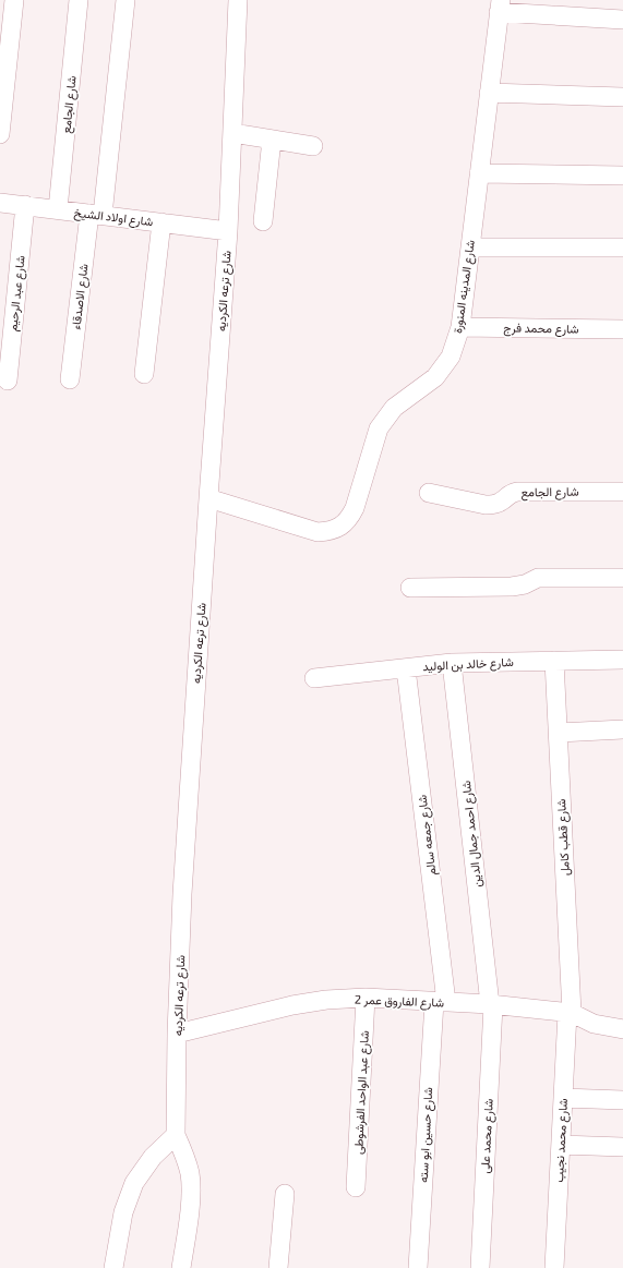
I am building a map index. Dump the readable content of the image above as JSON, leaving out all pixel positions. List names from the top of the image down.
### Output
{
  "streets": {
    "street": [
      "شارع الجامع",
      "شارع اولاد الشيخ",
      "شارع المدينه المنورة",
      "شارع ترعه الكرديه",
      "شارع عبد الرحيم",
      "شارع الاصدقاء",
      "شارع محمد فرج",
      "شارع خالد بن الوليد",
      "شارع احمد جمال الدين",
      "شارع جمعه سالم",
      "شارع قطب كامل",
      "شارع الفاروق عمر 2",
      "شارع عبد الواحد الفرشوطى",
      "شارع حسين ابو سته",
      "شارع محمد على",
      "شارع محمد نجيب"
    ]
  },
  "crossings": [
    ["شارع الجامع", "شارع اولاد الشيخ"],
    ["شارع اولاد الشيخ", "شارع ترعه الكرديه"],
    ["شارع اولاد الشيخ", "شارع عبد الرحيم"],
    ["شارع اولاد الشيخ", "شارع الاصدقاء"],
    ["شارع المدينه المنورة", "شارع ترعه الكرديه"],
    ["شارع المدينه المنورة", "شارع محمد فرج"],
    ["شارع ترعه الكرديه", "شارع الفاروق عمر 2"],
    ["شارع خالد بن الوليد", "شارع احمد جمال الدين"],
    ["شارع خالد بن الوليد", "شارع جمعه سالم"],
    ["شارع خالد بن الوليد", "شارع قطب كامل"],
    ["شارع احمد جمال الدين", "شارع الفاروق عمر 2"],
    ["شارع احمد جمال الدين", "شارع محمد على"],
    ["شارع جمعه سالم", "شارع الفاروق عمر 2"],
    ["شارع جمعه سالم", "شارع حسين ابو سته"],
    ["شارع قطب كامل", "شارع الفاروق عمر 2"],
    ["شارع قطب كامل", "شارع محمد نجيب"],
    ["شارع الفاروق عمر 2", "شارع عبد الواحد الفرشوطى"],
    ["شارع الفاروق عمر 2", "شارع حسين ابو سته"],
    ["شارع الفاروق عمر 2", "شارع محمد على"],
    ["شارع الفاروق عمر 2", "شارع محمد نجيب"]
  ]
}
